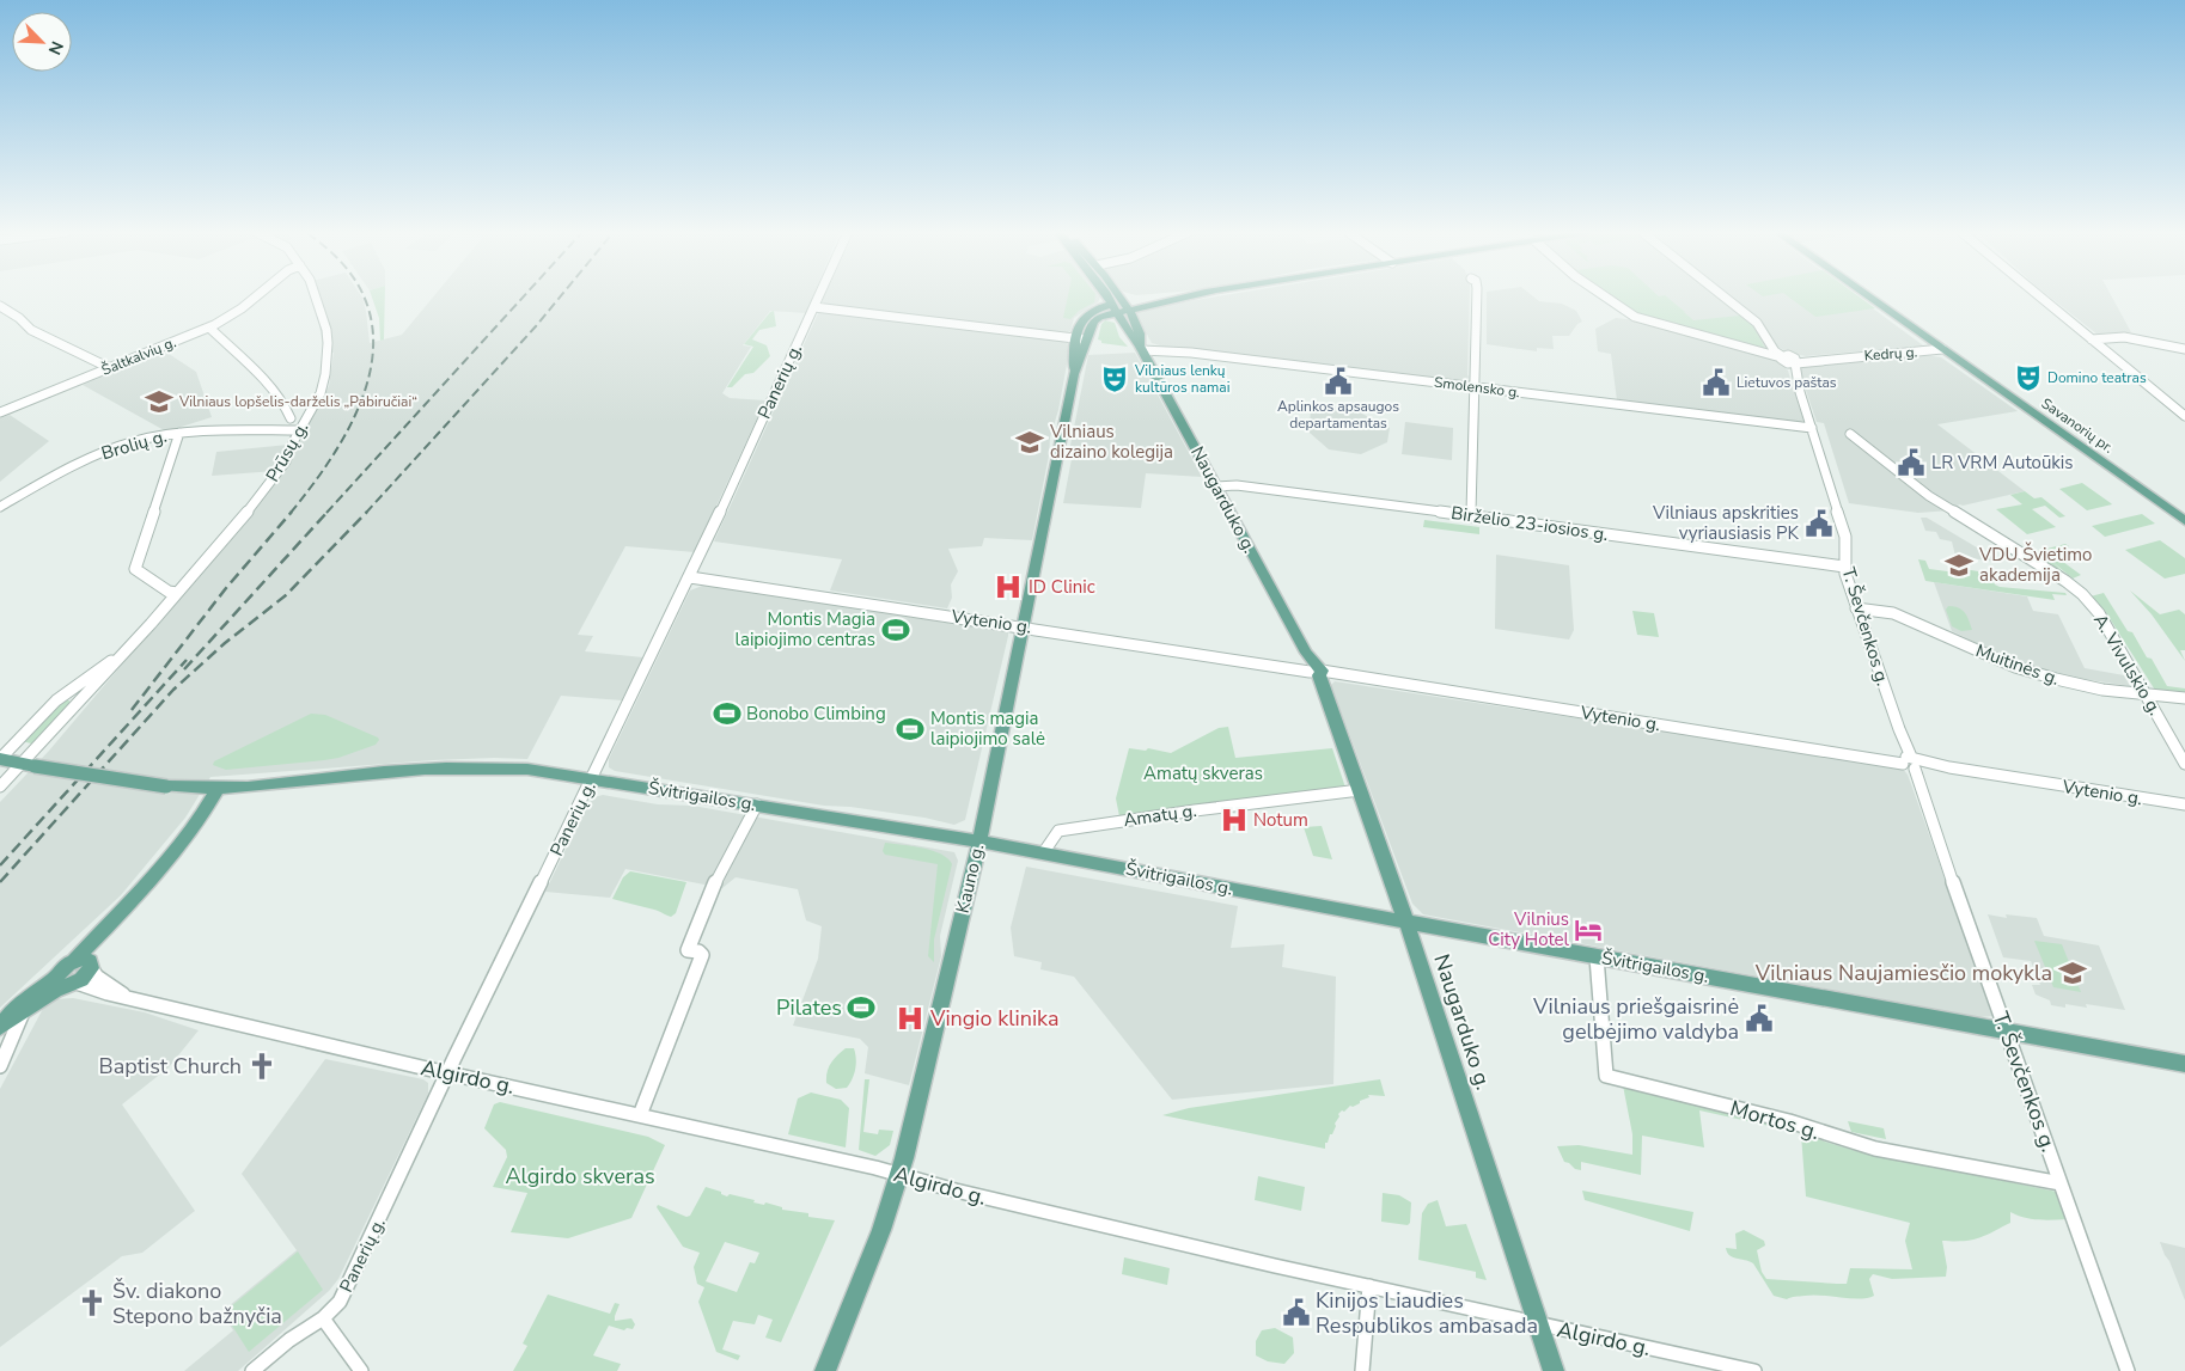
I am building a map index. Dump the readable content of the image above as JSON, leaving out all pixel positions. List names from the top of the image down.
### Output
{
  "streets": {
    "main road": [
      "Savanorių pr.",
      "Naugarduko g.",
      "Švitrigailos g.",
      "Kauno g."
    ],
    "street": [
      "Kedrų g.",
      "Šaltkalvių g.",
      "Panerių g.",
      "Smolensko g.",
      "Brolių g.",
      "Prūsų g.",
      "Birželio 23-iosios g.",
      "Vytenio g.",
      "T. Ševčenkos g.",
      "Muitinės g.",
      "A. Vivulskio g.",
      "Amatų g.",
      "Algirdo g.",
      "Mortos g."
    ]
  },
  "crossings": [
    ["Kedrų g.", "Savanorių pr."],
    ["Kedrų g.", "T. Ševčenkos g."],
    ["Panerių g.", "Vytenio g."],
    ["Panerių g.", "Švitrigailos g."],
    ["Panerių g.", "Algirdo g."],
    ["Smolensko g.", "Naugarduko g."],
    ["Smolensko g.", "T. Ševčenkos g."],
    ["Brolių g.", "Prūsų g."],
    ["Prūsų g.", "Švitrigailos g."],
    ["Naugarduko g.", "Birželio 23-iosios g."],
    ["Naugarduko g.", "Vytenio g."],
    ["Naugarduko g.", "Švitrigailos g."],
    ["Naugarduko g.", "Amatų g."],
    ["Naugarduko g.", "Kauno g."],
    ["Naugarduko g.", "Algirdo g."],
    ["Birželio 23-iosios g.", "T. Ševčenkos g."],
    ["Vytenio g.", "T. Ševčenkos g."],
    ["Vytenio g.", "Kauno g."],
    ["T. Ševčenkos g.", "Muitinės g."],
    ["T. Ševčenkos g.", "Švitrigailos g."],
    ["T. Ševčenkos g.", "Mortos g."],
    ["Muitinės g.", "A. Vivulskio g."],
    ["Švitrigailos g.", "Amatų g."],
    ["Švitrigailos g.", "Kauno g."],
    ["Švitrigailos g.", "Mortos g."],
    ["Kauno g.", "Algirdo g."]
  ],
  "parks": ["Amatų skveras", "Algirdo skveras"],
  "places": {
    "theatre": ["Domino teatras", "Vilniaus lenkų kultūros namai"],
    "public building": [
      "Aplinkos apsaugos departamentas",
      "Lietuvos paštas",
      "LR VRM Autoūkis",
      "Vilniaus apskrities vyriausiasis PK",
      "Vilniaus priešgaisrinė gelbėjimo valdyba",
      "Kinijos Liaudies Respublikos ambasada"
    ],
    "school or university": [
      "Vilniaus lopšelis-darželis „Pabiručiai“",
      "Vilniaus dizaino kolegija",
      "VDU Švietimo akademija",
      "Vilniaus Naujamiesčio mokykla"
    ],
    "hospital": ["ID Clinic", "Notum", "Vingio klinika"],
    "sports": [
      "Montis Magia laipiojimo centras",
      "Bonobo Climbing",
      "Montis magia laipiojimo salė",
      "Pilates"
    ],
    "hotel": ["Vilnius City Hotel"],
    "church": ["Baptist Church", "Šv. diakono Stepono bažnyčia"]
  },
  "north": "bottom right"
}
